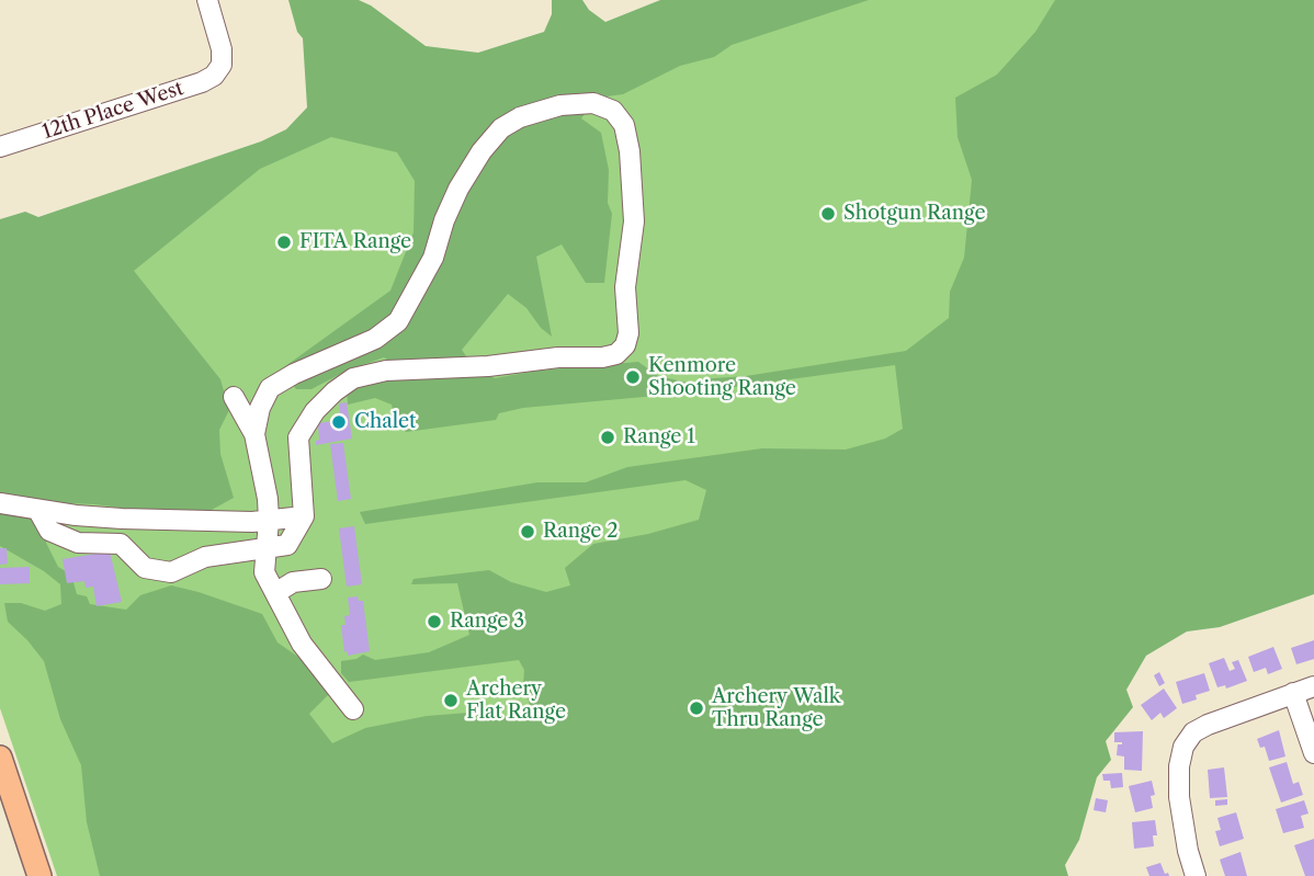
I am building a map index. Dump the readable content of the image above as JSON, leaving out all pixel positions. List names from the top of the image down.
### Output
{
  "streets": {
    "street": ["12th Place West"]
  },
  "places": [
    "Shotgun Range",
    "FITA Range",
    "Kenmore Shooting Range",
    "Chalet",
    "Range 1",
    "Range 2",
    "Range 3",
    "Archery Flat Range",
    "Archery Walk Thru Range"
  ]
}
